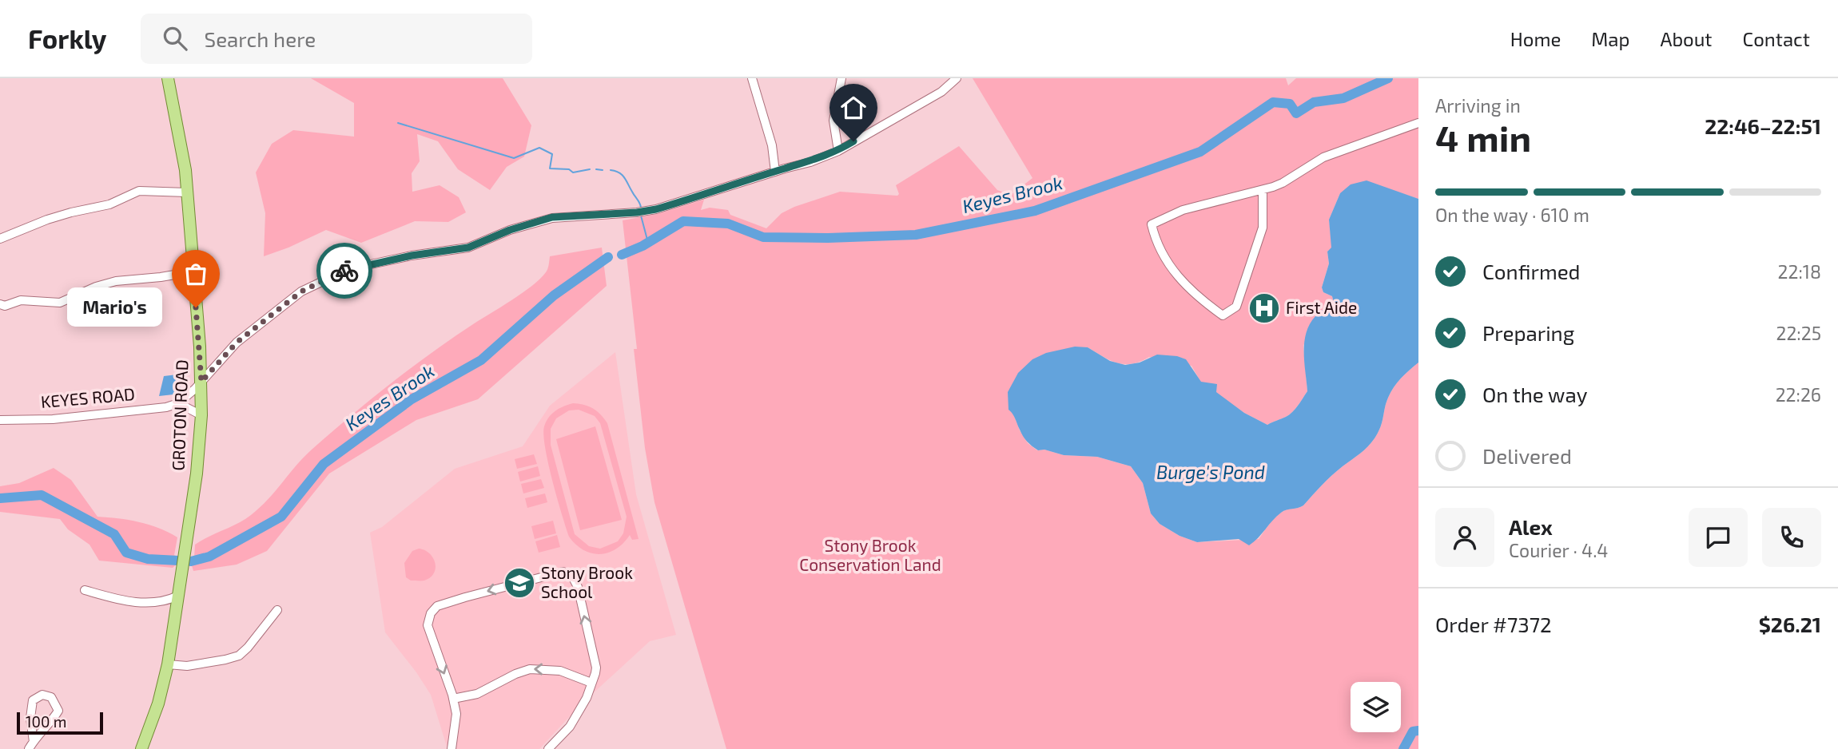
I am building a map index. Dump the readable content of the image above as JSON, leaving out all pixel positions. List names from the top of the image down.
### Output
{
  "streets": {
    "main road": ["GROTON ROAD"],
    "street": ["KEYES ROAD"]
  },
  "water": ["Keyes Brook", "Burge's Pond"],
  "parks": ["Stony Brook Conservation Land"],
  "places": {
    "other": ["Mario's"],
    "hospital": ["First Aide"],
    "school or university": ["Stony Brook School"]
  },
  "scale_bar": "100 m",
  "page": {
    "header": "Forkly",
    "search": "Search here",
    "nav": [
      "Home",
      "Map",
      "About",
      "Contact"
    ],
    "heading": ["4 min", "Arriving in", "22:46–22:51"],
    "panel": [
      "Alex",
      "Courier · 4.4",
      "Order #7372",
      "$26.21"
    ],
    "bar": "On the way · 610 m",
    "list": [
      ["Confirmed", "22:18"],
      ["Preparing", "22:25"],
      ["On the way", "22:26"],
      "Delivered"
    ],
    "bubble": "Mario's",
    "scale": "100 m"
  }
}
